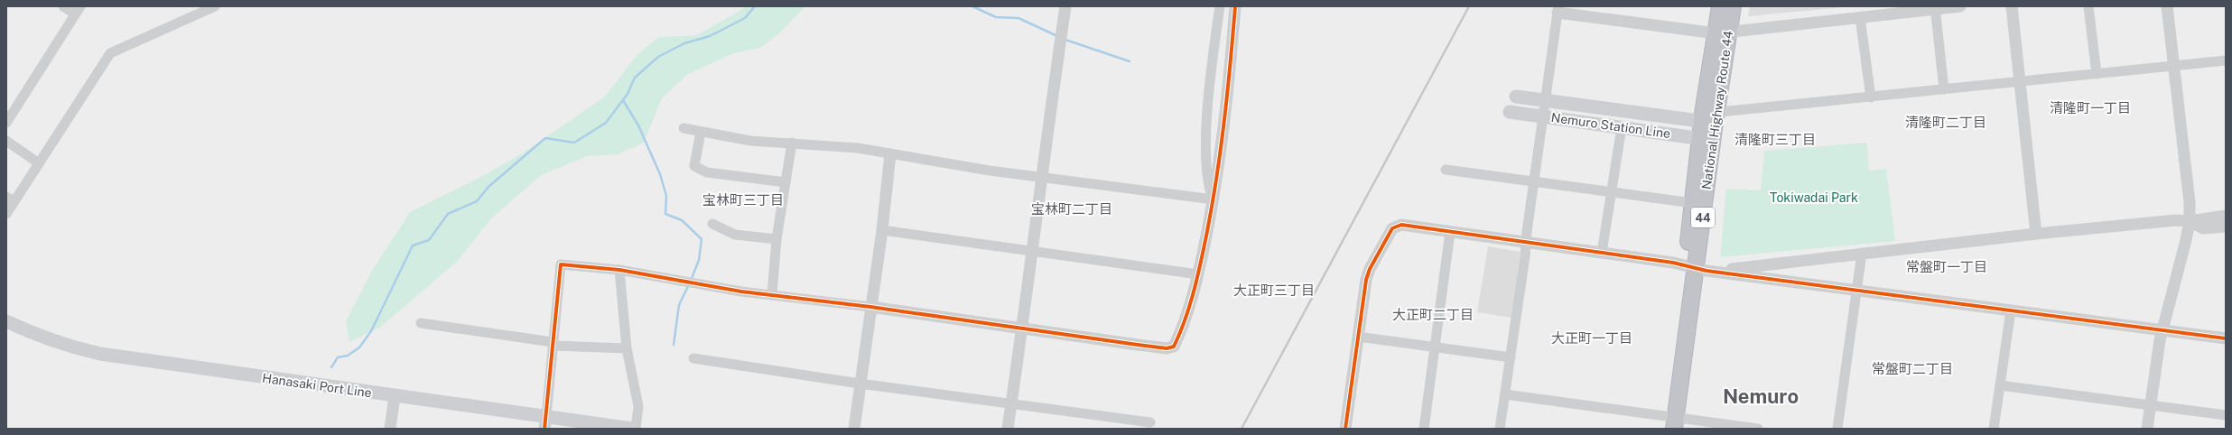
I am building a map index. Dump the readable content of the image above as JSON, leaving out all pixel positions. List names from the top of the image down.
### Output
{
  "streets": {
    "highway": ["National Highway Route 44", "44"],
    "main road": ["Nemuro Station Line", "Hanasaki Port Line"]
  },
  "crossings": [
    ["National Highway Route 44", "Nemuro Station Line"]
  ],
  "districts": [
    "清隆町一丁目",
    "清隆町二丁目",
    "清隆町三丁目",
    "宝林町三丁目",
    "宝林町二丁目",
    "常盤町一丁目",
    "大正町三丁目",
    "大正町二丁目",
    "大正町一丁目",
    "常盤町二丁目",
    "Nemuro"
  ],
  "parks": ["Tokiwadai Park"]
}
